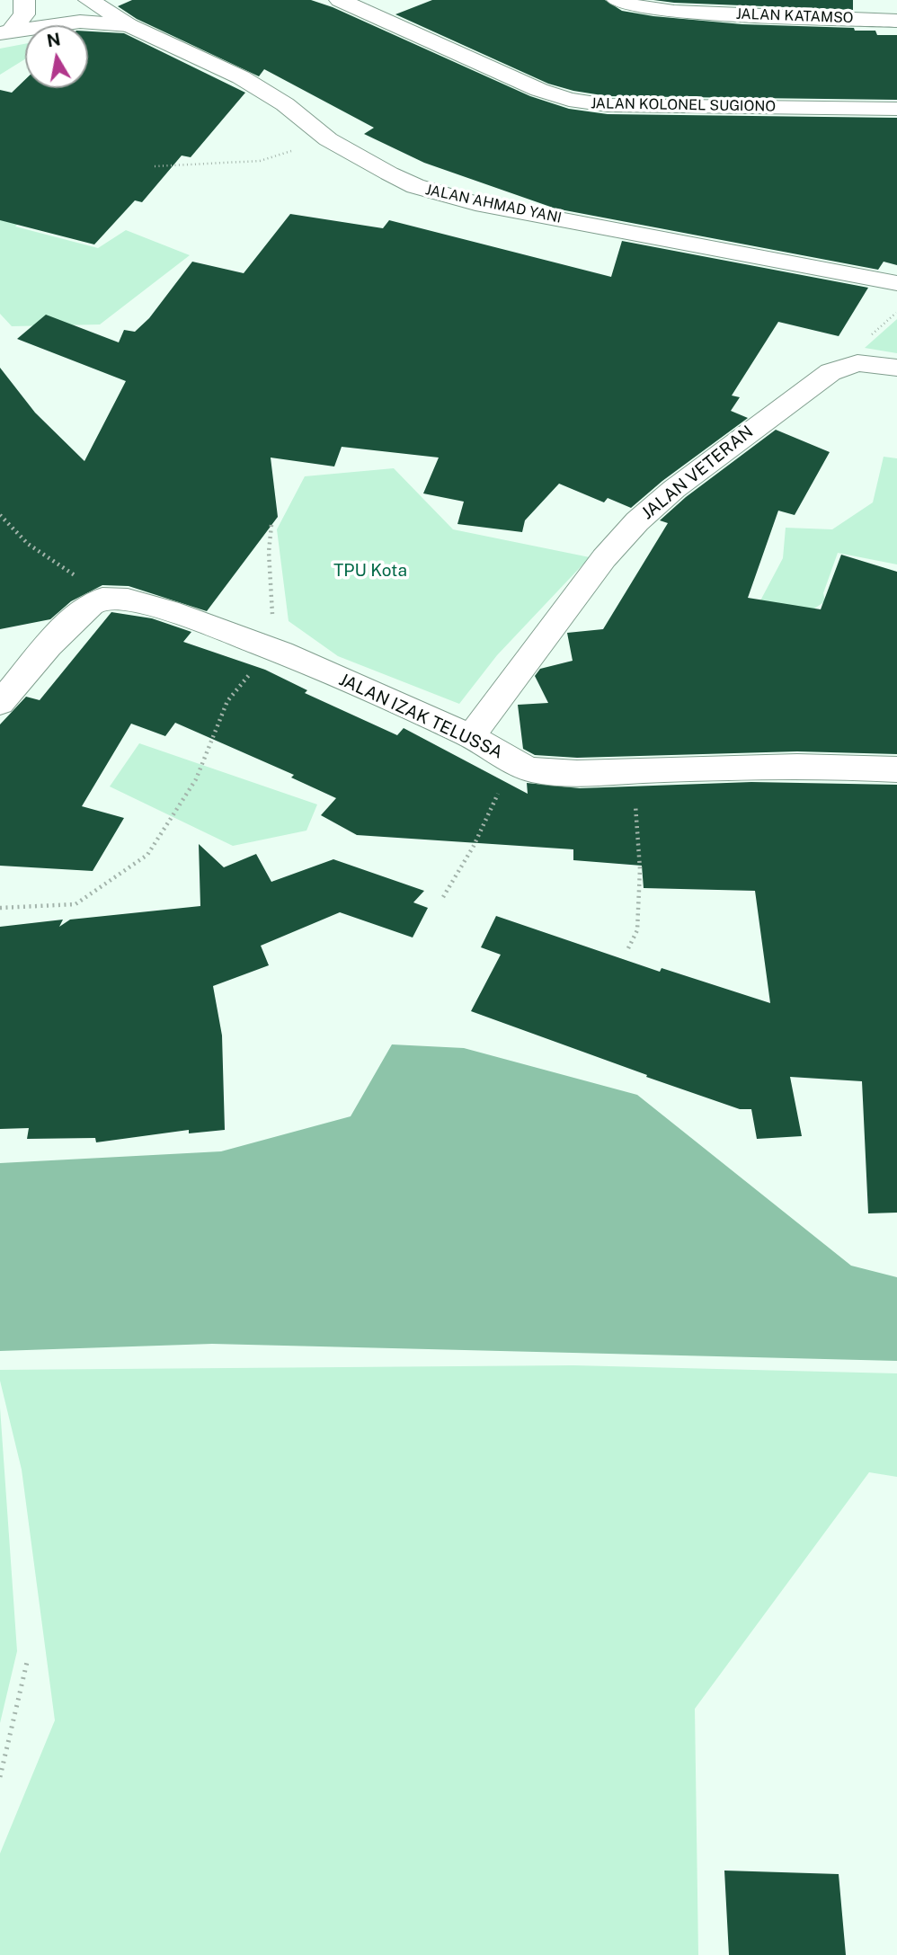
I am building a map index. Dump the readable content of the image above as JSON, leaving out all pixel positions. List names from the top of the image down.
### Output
{
  "streets": {
    "main road": [
      "JALAN KATAMSO",
      "JALAN KOLONEL SUGIONO",
      "JALAN AHMAD YANI",
      "JALAN VETERAN",
      "JALAN IZAK TELUSSA"
    ]
  },
  "crossings": [
    ["JALAN VETERAN", "JALAN IZAK TELUSSA"]
  ],
  "parks": ["TPU Kota"],
  "north": "top"
}
